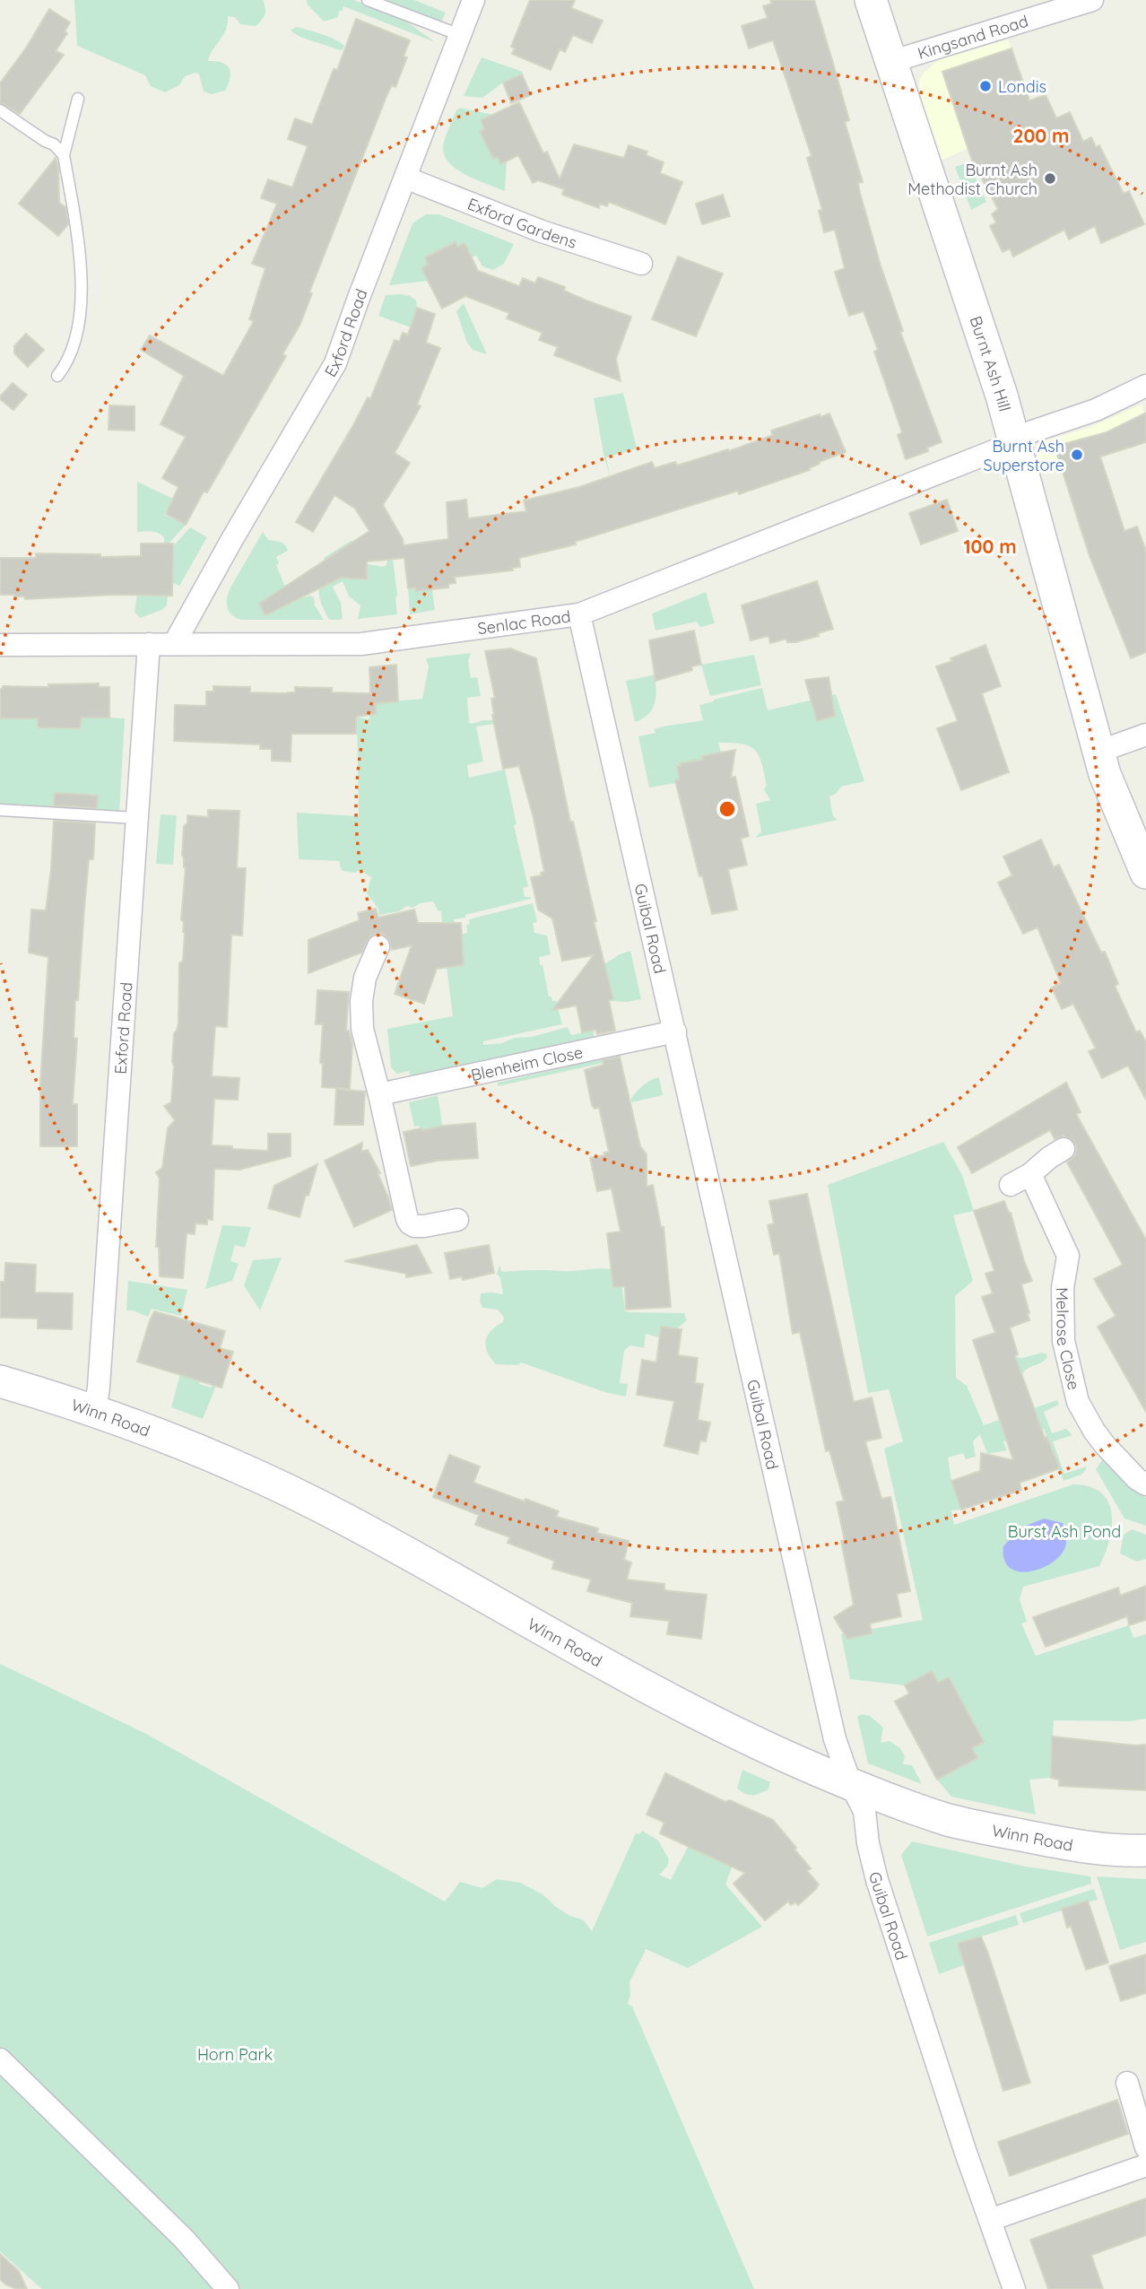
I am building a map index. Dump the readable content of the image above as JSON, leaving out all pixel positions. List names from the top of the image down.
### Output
{
  "streets": {
    "street": [
      "Kingsand Road",
      "Exford Gardens",
      "Exford Road",
      "Burnt Ash Hill",
      "Senlac Road",
      "Guibal Road",
      "Blenheim Close",
      "Melrose Close",
      "Winn Road"
    ]
  },
  "crossings": [
    ["Kingsand Road", "Burnt Ash Hill"],
    ["Exford Gardens", "Exford Road"],
    ["Exford Road", "Senlac Road"],
    ["Exford Road", "Winn Road"],
    ["Burnt Ash Hill", "Senlac Road"],
    ["Senlac Road", "Guibal Road"],
    ["Guibal Road", "Blenheim Close"],
    ["Guibal Road", "Winn Road"]
  ],
  "parks": ["Burst Ash Pond", "Horn Park"],
  "places": ["Londis", "Burnt Ash Methodist Church", "Burnt Ash Superstore"],
  "rings": ["200 m", "100 m"]
}
